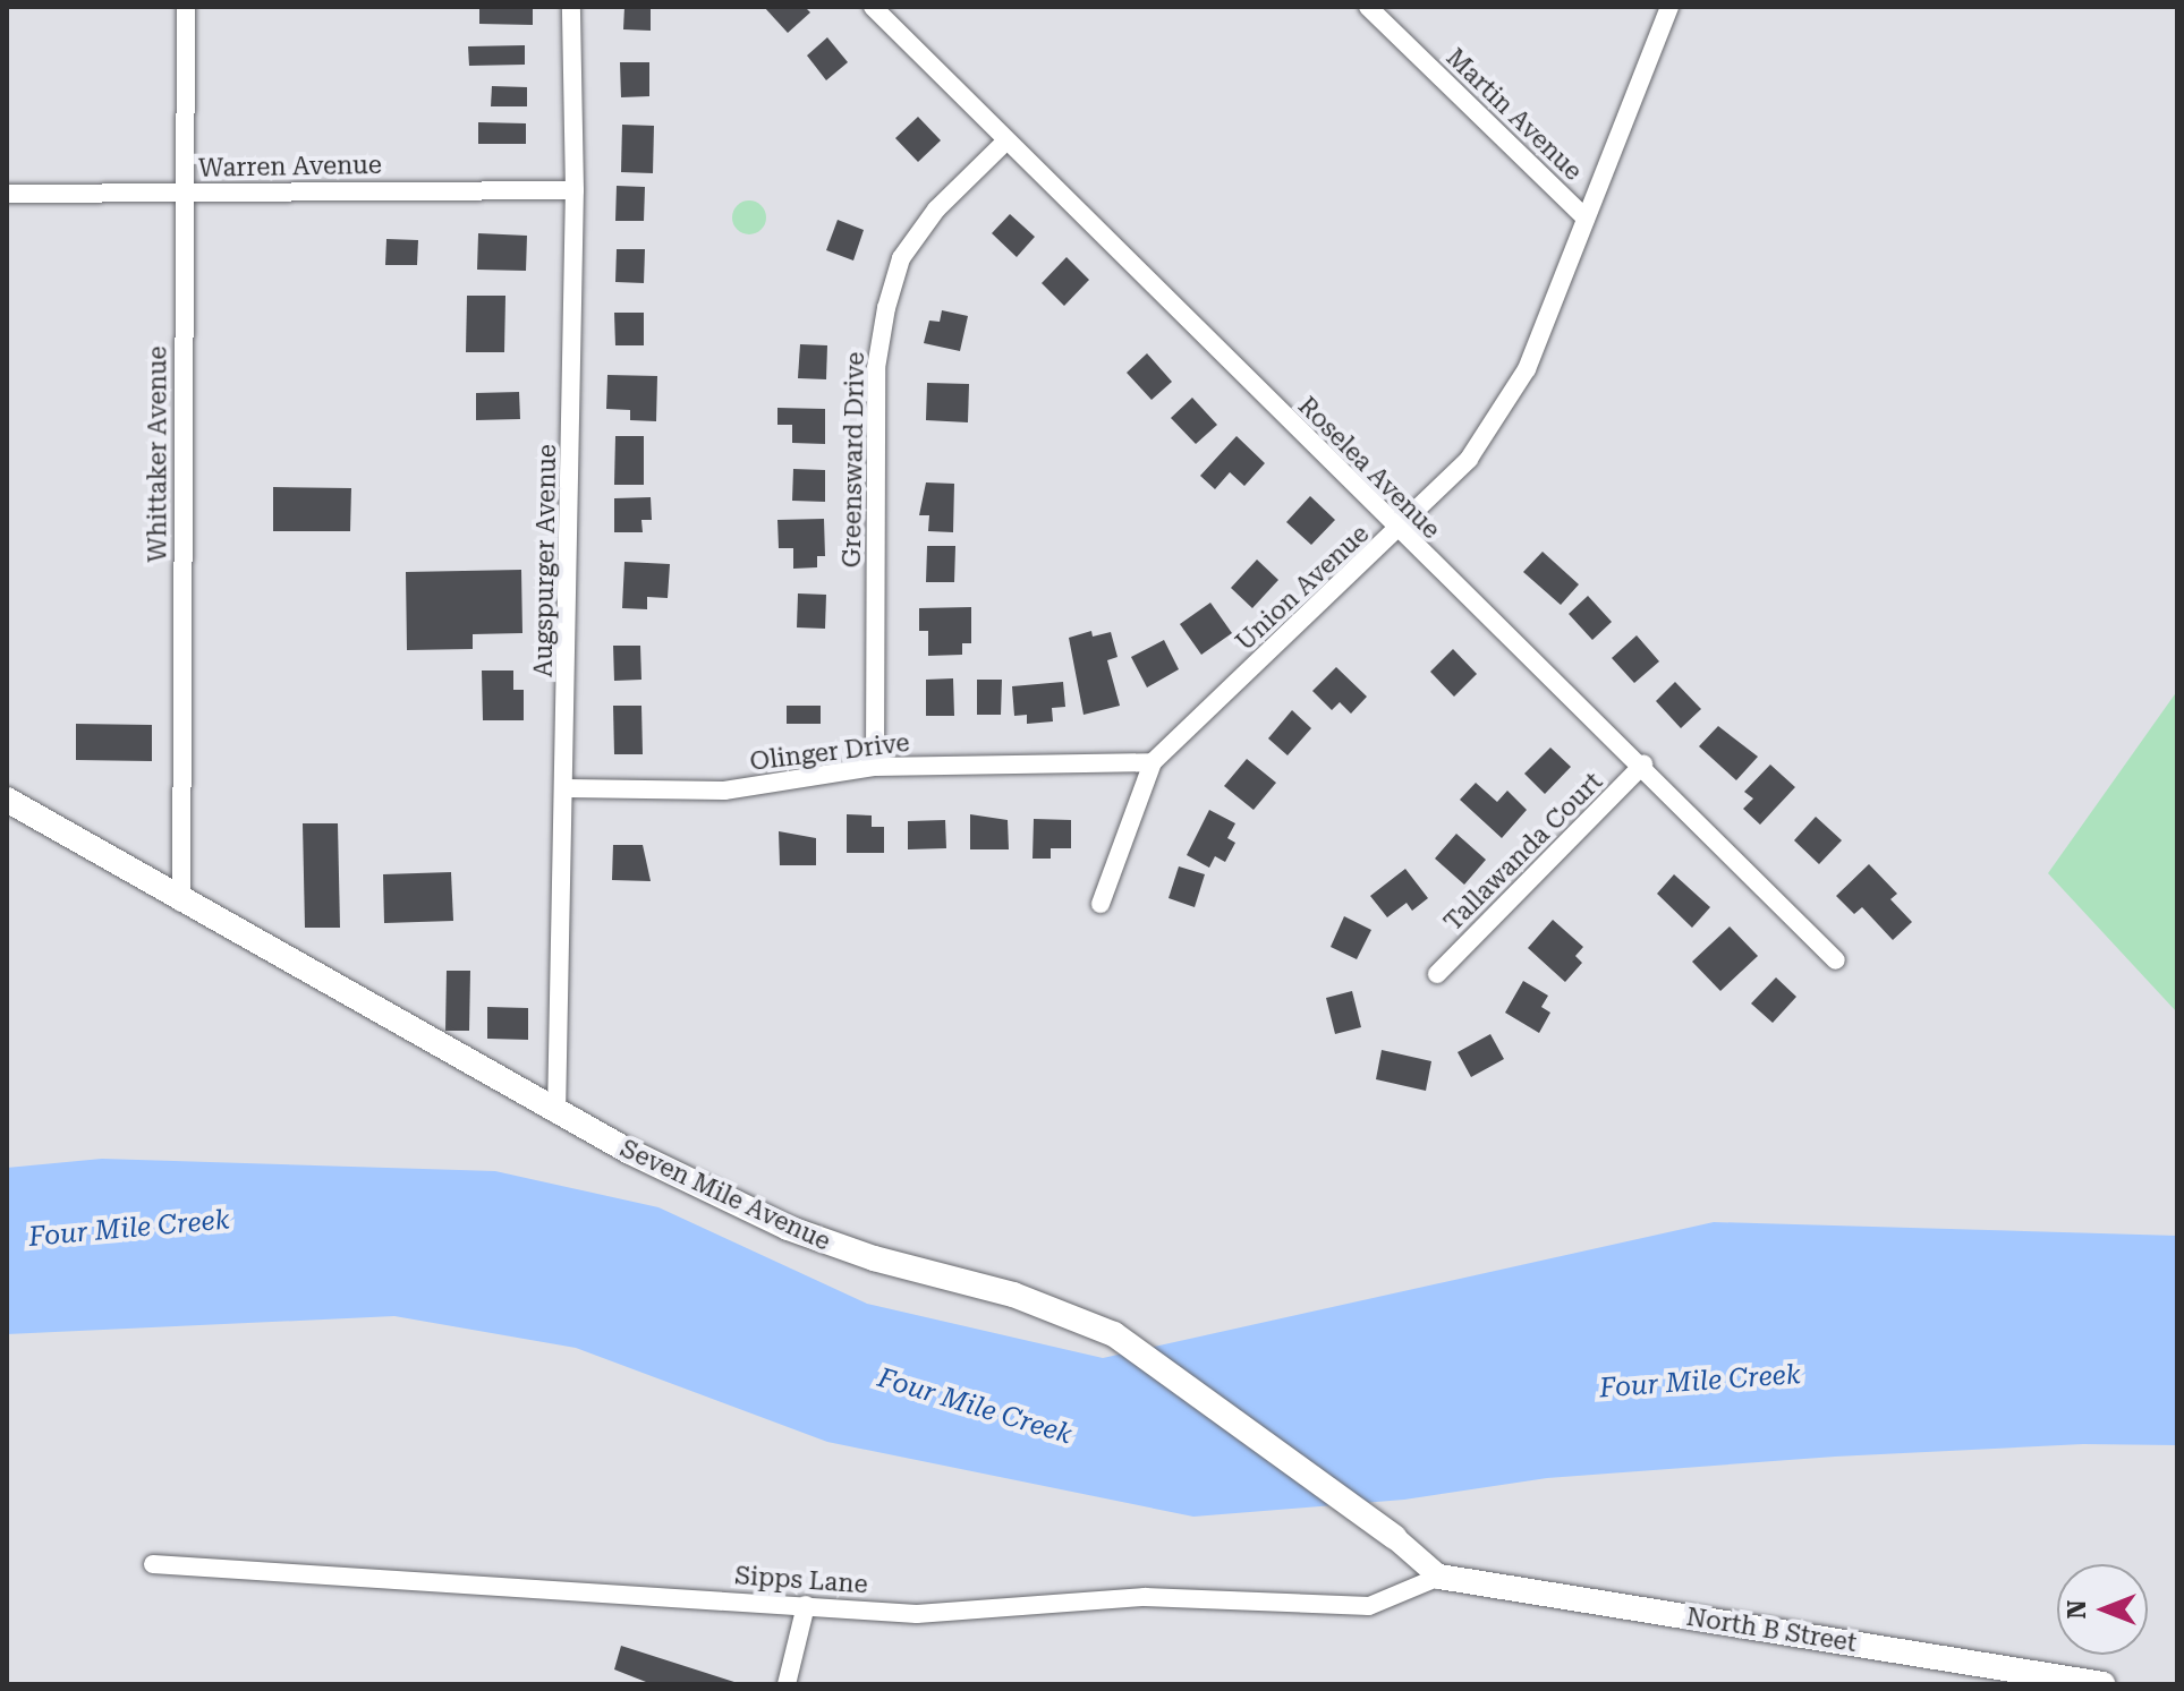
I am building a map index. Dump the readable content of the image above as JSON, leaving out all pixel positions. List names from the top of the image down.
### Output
{
  "streets": {
    "main road": ["Seven Mile Avenue", "North B Street"],
    "street": [
      "Martin Avenue",
      "Warren Avenue",
      "Whittaker Avenue",
      "Greensward Drive",
      "Roselea Avenue",
      "Augspurger Avenue",
      "Union Avenue",
      "Olinger Drive",
      "Tallawanda Court",
      "Sipps Lane"
    ]
  },
  "crossings": [
    ["Martin Avenue", "Union Avenue"],
    ["Warren Avenue", "Whittaker Avenue"],
    ["Warren Avenue", "Augspurger Avenue"],
    ["Whittaker Avenue", "Seven Mile Avenue"],
    ["Greensward Drive", "Roselea Avenue"],
    ["Greensward Drive", "Olinger Drive"],
    ["Roselea Avenue", "Union Avenue"],
    ["Roselea Avenue", "Tallawanda Court"],
    ["Augspurger Avenue", "Olinger Drive"],
    ["Augspurger Avenue", "Seven Mile Avenue"],
    ["Union Avenue", "Olinger Drive"],
    ["Seven Mile Avenue", "Sipps Lane"],
    ["Seven Mile Avenue", "North B Street"],
    ["Sipps Lane", "North B Street"]
  ],
  "water": ["Four Mile Creek"],
  "north": "left"
}
